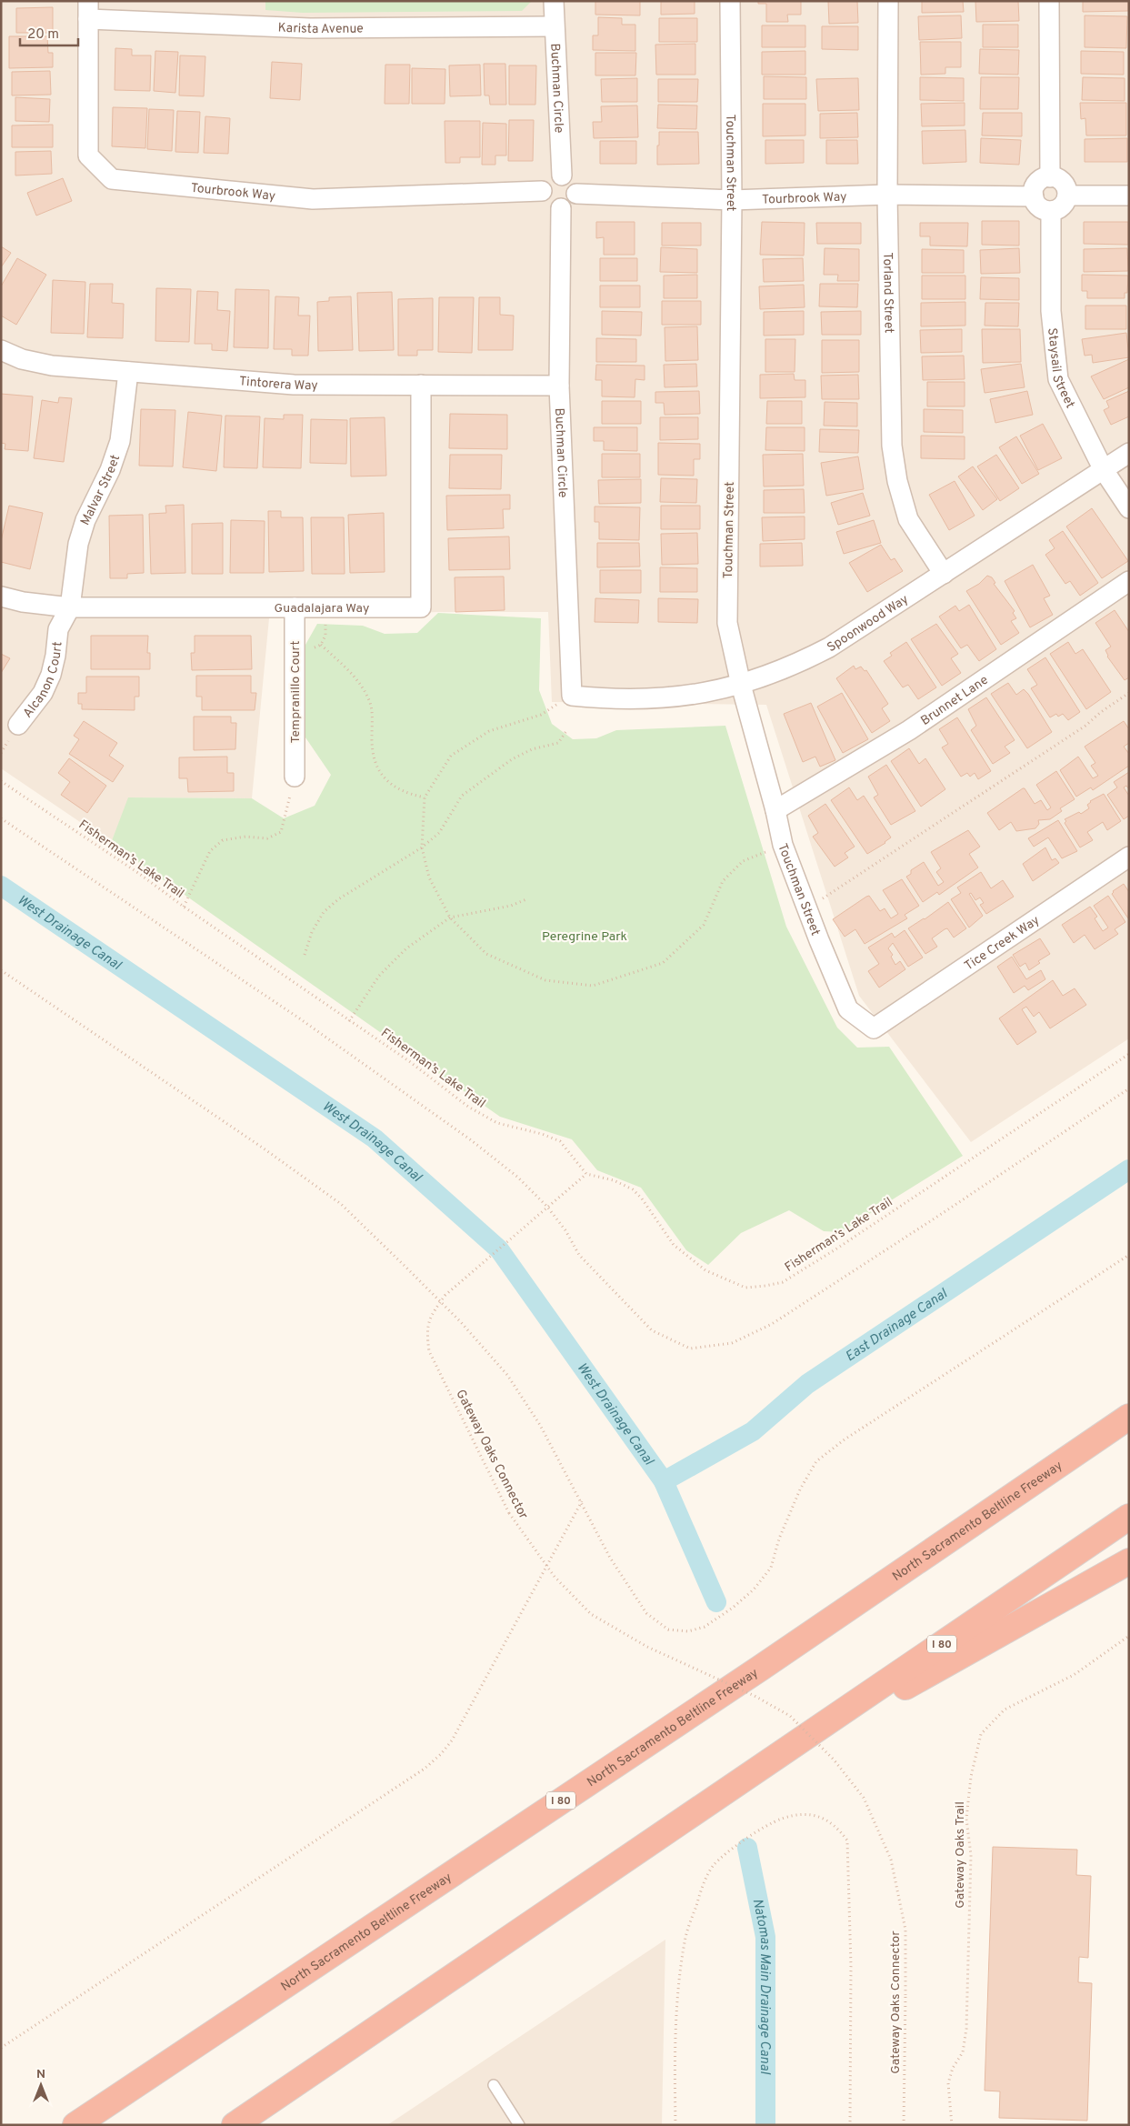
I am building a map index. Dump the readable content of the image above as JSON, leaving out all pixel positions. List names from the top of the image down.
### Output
{
  "streets": {
    "highway": ["North Sacramento Beltline Freeway", "I 80"],
    "street": [
      "Karista Avenue",
      "Buchman Circle",
      "Touchman Street",
      "Tourbrook Way",
      "Torland Street",
      "Staysail Street",
      "Tintorera Way",
      "Malvar Street",
      "Guadalajara Way",
      "Spoonwood Way",
      "Alcanon Court",
      "Tempranillo Court",
      "Brunnet Lane",
      "Tice Creek Way"
    ],
    "path": ["Fisherman’s Lake Trail", "Gateway Oaks Connector", "Gateway Oaks Trail"]
  },
  "crossings": [
    ["Karista Avenue", "Buchman Circle"],
    ["Karista Avenue", "Tourbrook Way"],
    ["Buchman Circle", "Tourbrook Way"],
    ["Buchman Circle", "Tintorera Way"],
    ["Buchman Circle", "Spoonwood Way"],
    ["Touchman Street", "Tourbrook Way"],
    ["Touchman Street", "Spoonwood Way"],
    ["Touchman Street", "Brunnet Lane"],
    ["Touchman Street", "Tice Creek Way"],
    ["Tourbrook Way", "Torland Street"],
    ["Tourbrook Way", "Staysail Street"],
    ["Torland Street", "Spoonwood Way"],
    ["Staysail Street", "Spoonwood Way"],
    ["Tintorera Way", "Malvar Street"],
    ["Tintorera Way", "Guadalajara Way"],
    ["Malvar Street", "Guadalajara Way"],
    ["Malvar Street", "Alcanon Court"],
    ["Guadalajara Way", "Alcanon Court"],
    ["Guadalajara Way", "Tempranillo Court"],
    ["Fisherman’s Lake Trail", "Gateway Oaks Connector"]
  ],
  "water": ["West Drainage Canal", "East Drainage Canal", "Natomas Main Drainage Canal"],
  "parks": ["Peregrine Park"],
  "scale_bar": "20 m",
  "north": "top"
}
